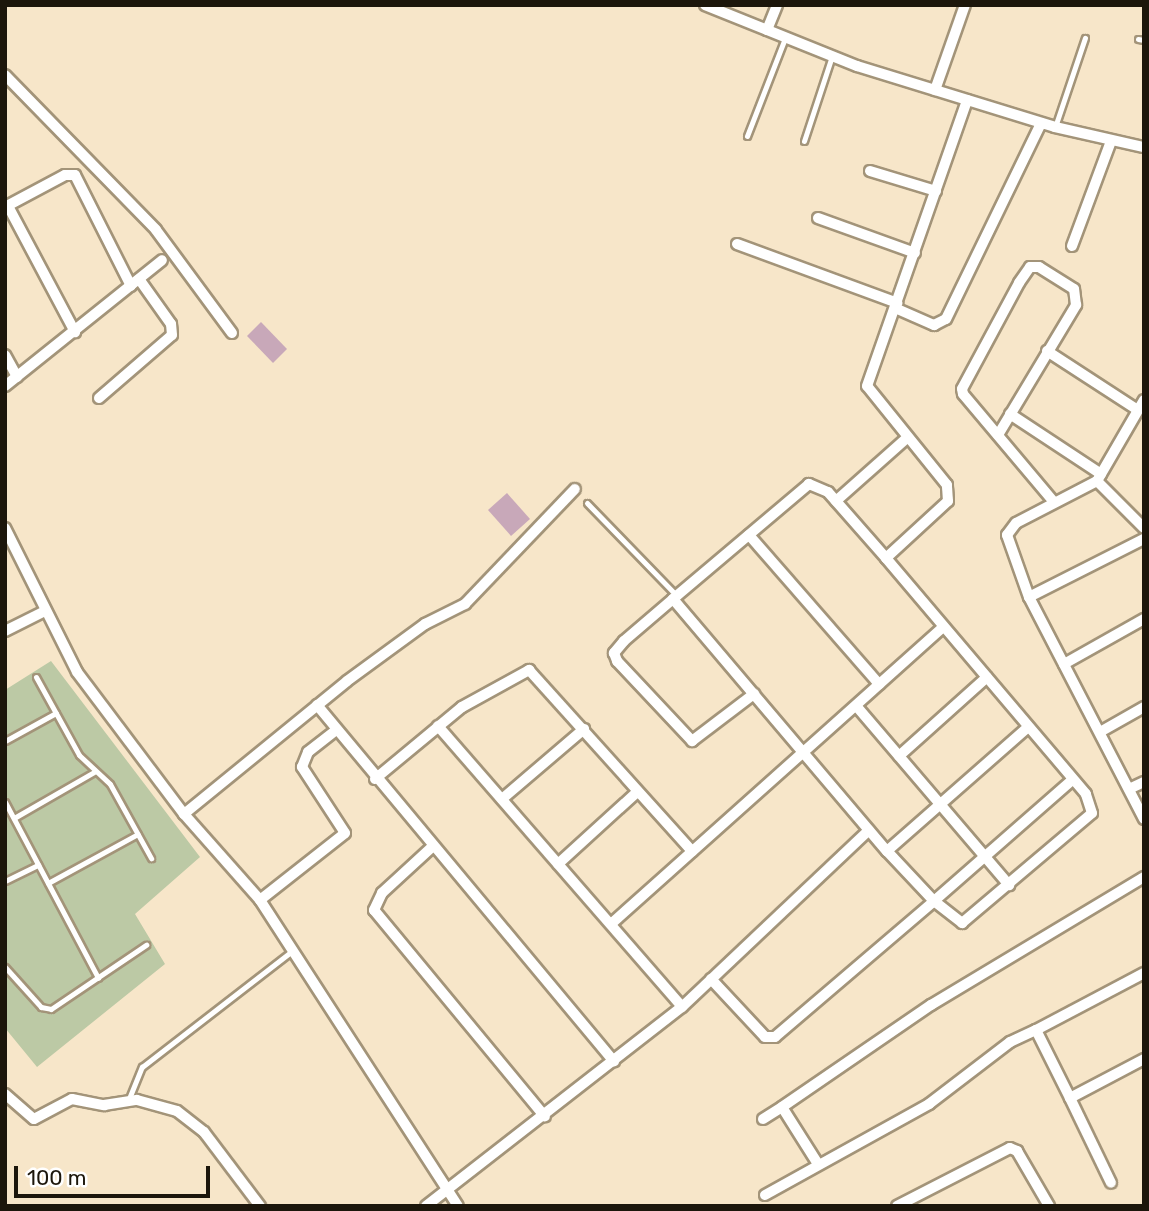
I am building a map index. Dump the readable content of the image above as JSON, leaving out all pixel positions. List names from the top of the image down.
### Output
{
  "scale_bar": "100 m"
}
